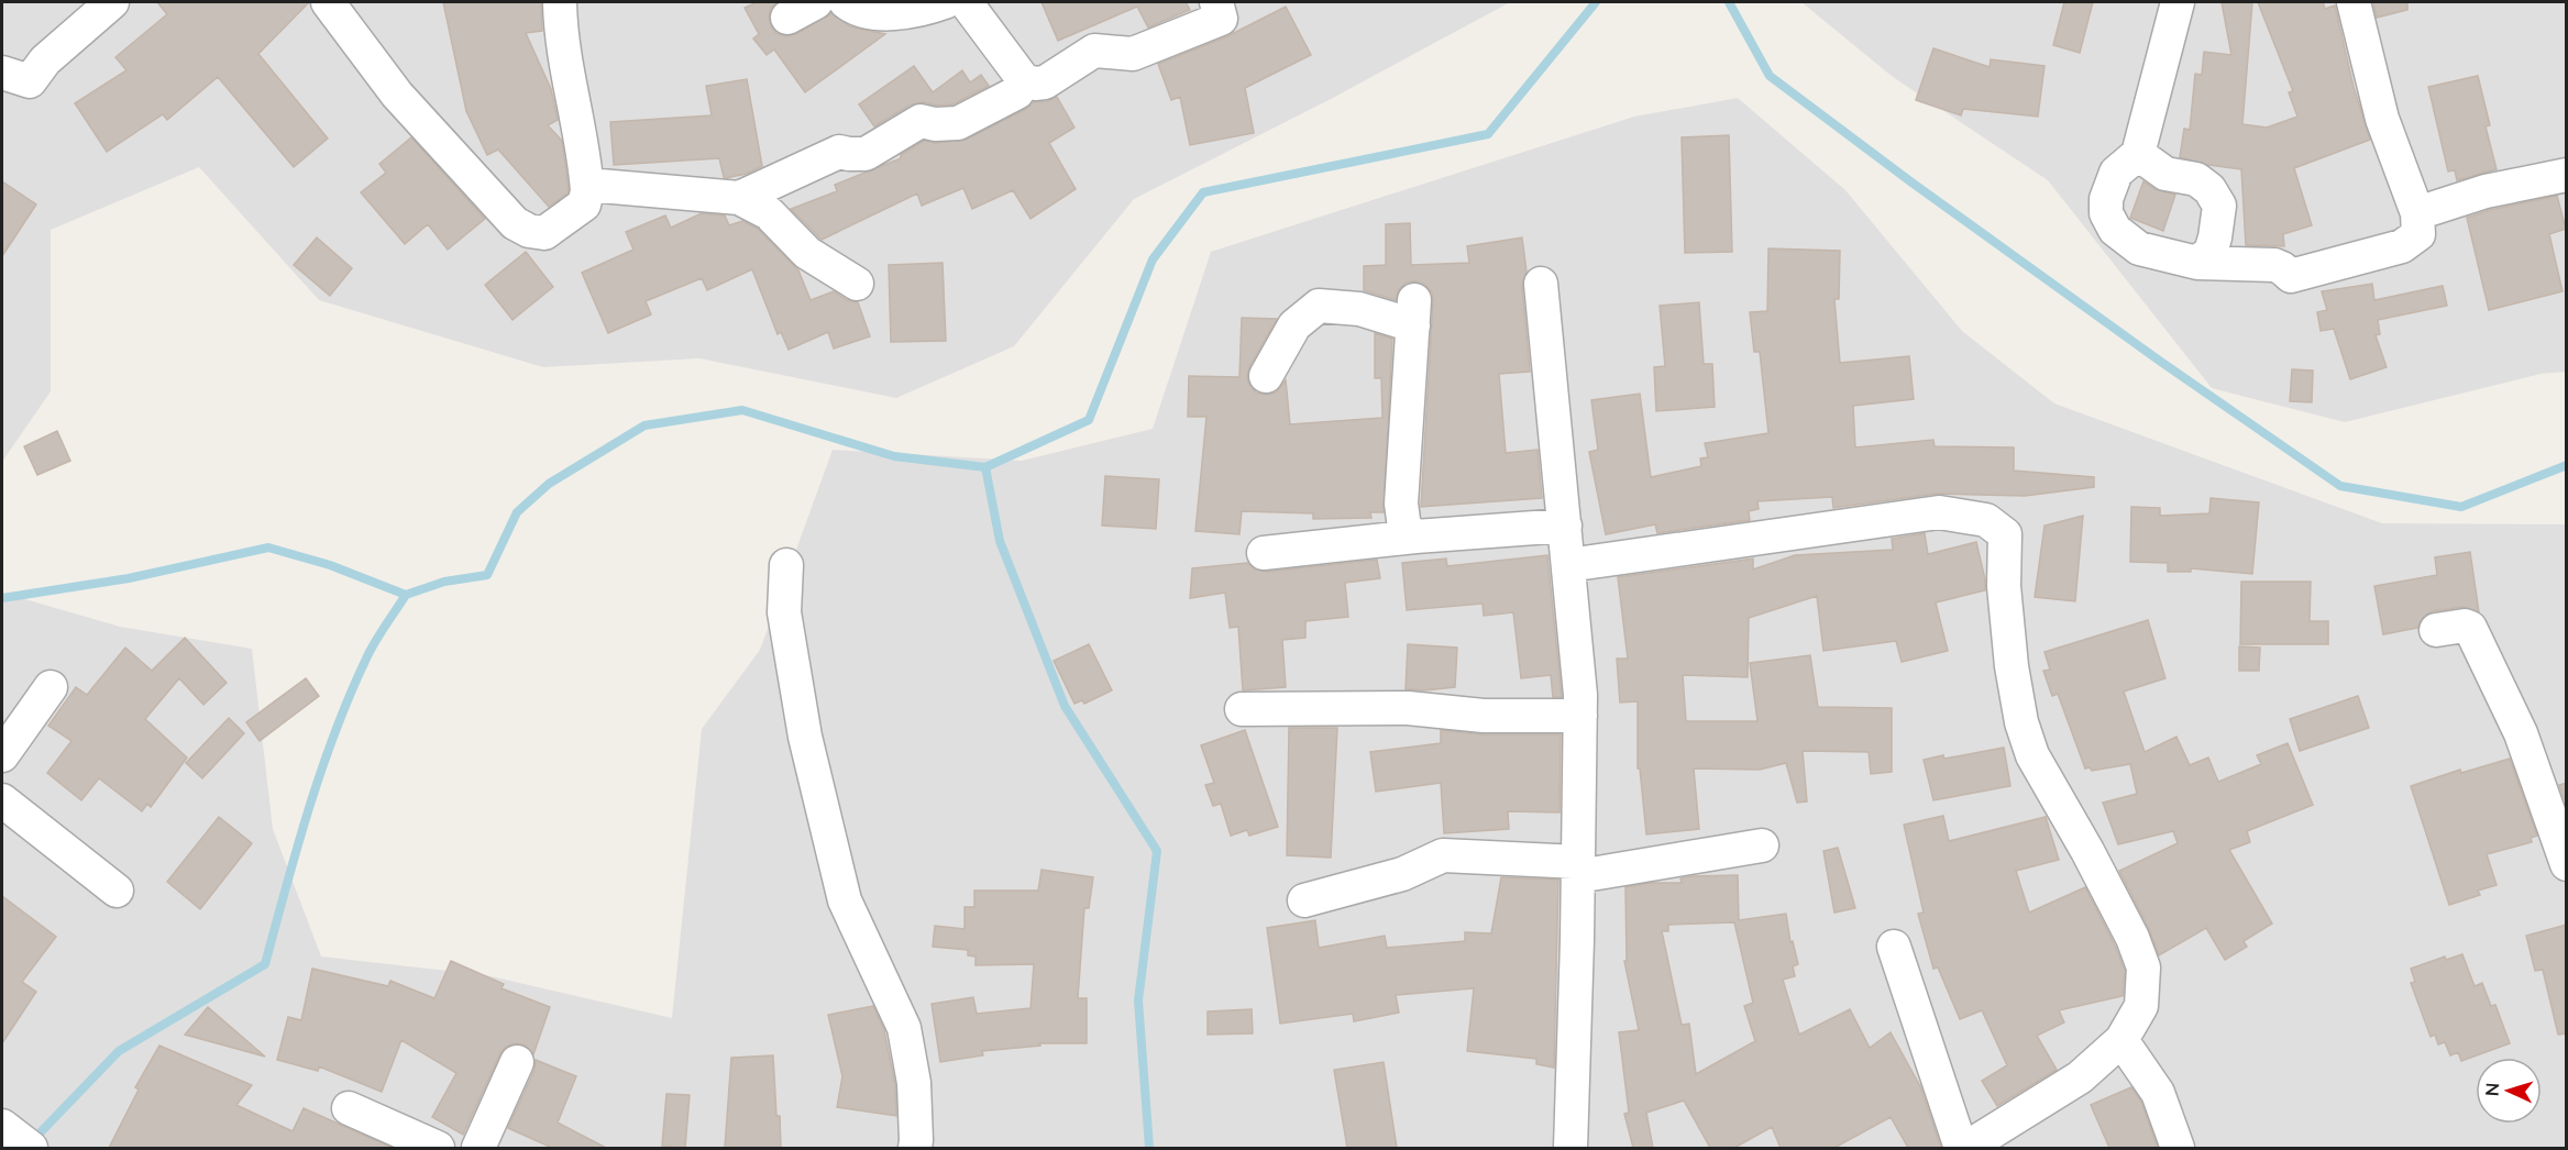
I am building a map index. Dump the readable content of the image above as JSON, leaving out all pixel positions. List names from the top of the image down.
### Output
{
  "north": "left"
}
